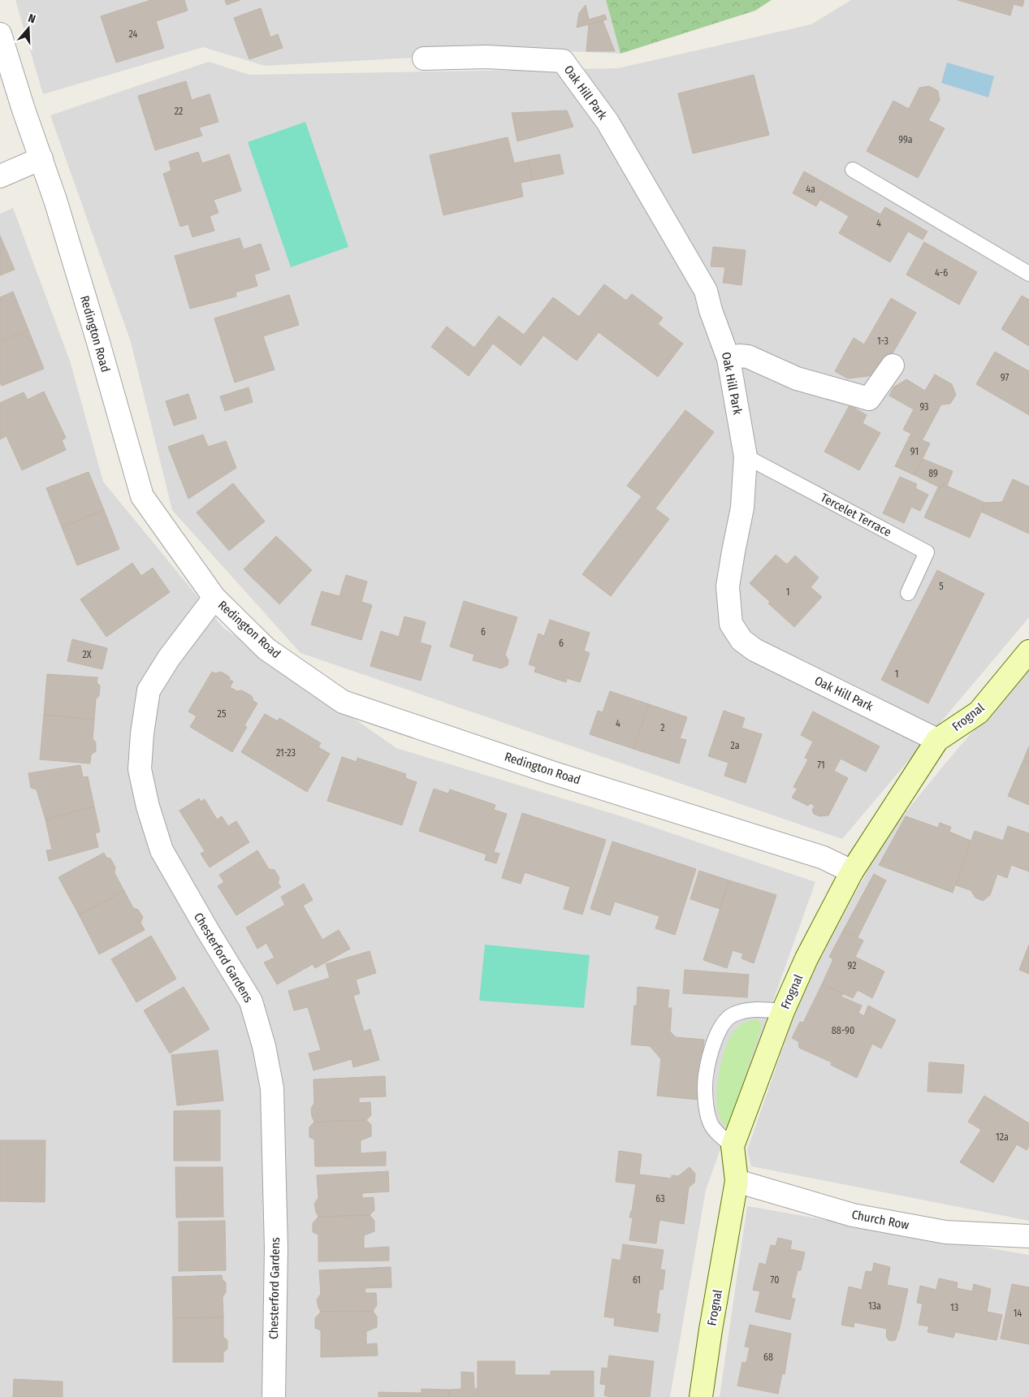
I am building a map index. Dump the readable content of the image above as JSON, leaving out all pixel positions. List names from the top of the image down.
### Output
{
  "streets": {
    "street": [
      "Oak Hill Park",
      "Redington Road",
      "Frognal",
      "Chesterford Gardens",
      "Church Row"
    ],
    "lane": ["Tercelet Terrace"]
  },
  "crossings": [
    ["Oak Hill Park", "Tercelet Terrace"],
    ["Oak Hill Park", "Frognal"],
    ["Redington Road", "Frognal"],
    ["Redington Road", "Chesterford Gardens"],
    ["Frognal", "Church Row"]
  ],
  "house_numbers": [
    "24",
    "22",
    "99a",
    "4a",
    "4",
    "4-6",
    "1-3",
    "97",
    "93",
    "91",
    "89",
    "5",
    "1",
    "6",
    "6",
    "2X",
    "1",
    "25",
    "4",
    "2",
    "2a",
    "21-23",
    "71",
    "92",
    "88-90",
    "12a",
    "63",
    "61",
    "70",
    "13a",
    "13",
    "14",
    "68"
  ],
  "north": "top"
}
